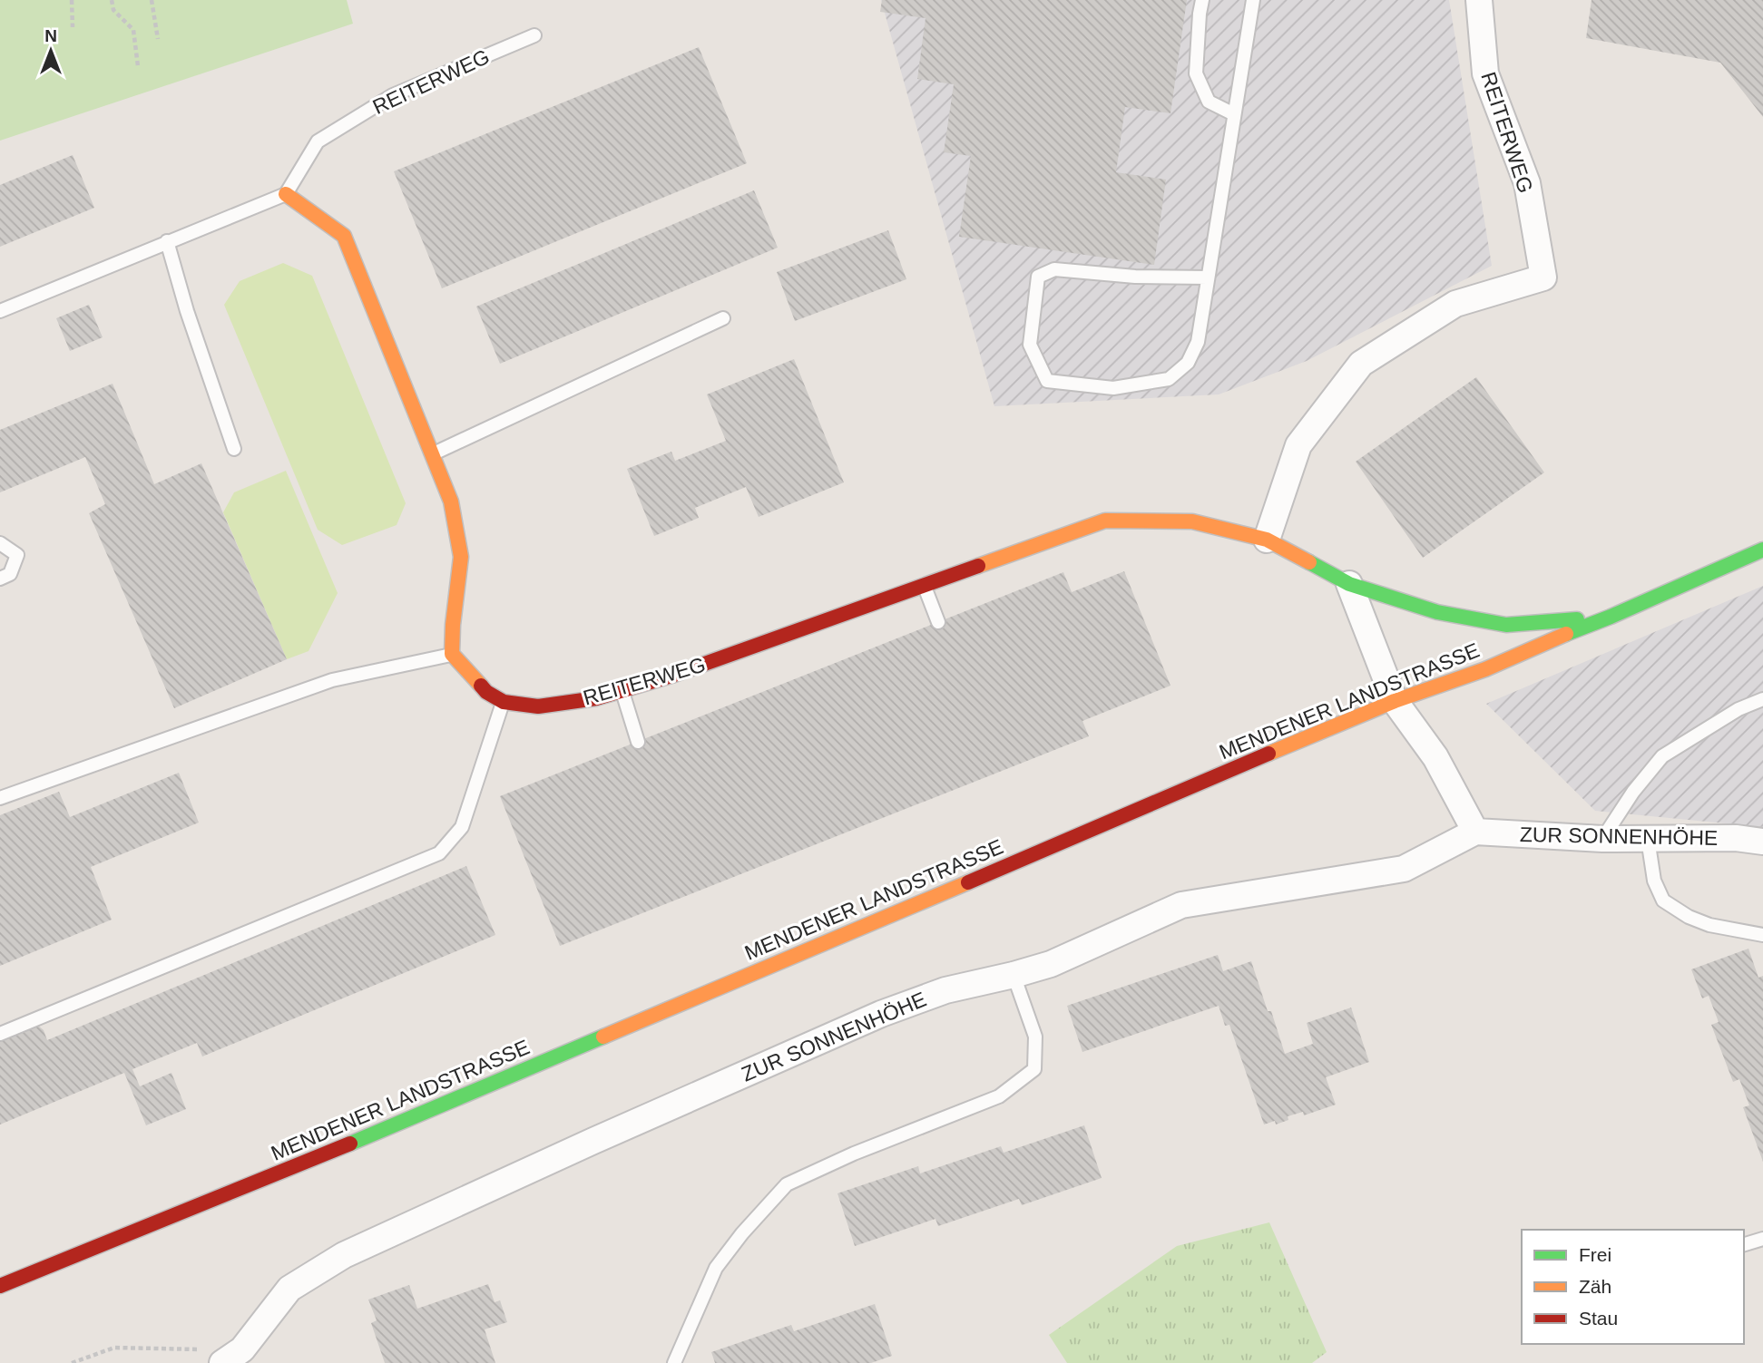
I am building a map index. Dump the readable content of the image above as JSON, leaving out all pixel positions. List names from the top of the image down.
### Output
{
  "streets": {
    "main road": ["REITERWEG", "MENDENER LANDSTRASSE"],
    "street": ["ZUR SONNENHÖHE"]
  },
  "crossings": [
    ["REITERWEG", "MENDENER LANDSTRASSE"]
  ],
  "legend": ["Frei", "Zäh", "Stau"],
  "north": "top"
}
